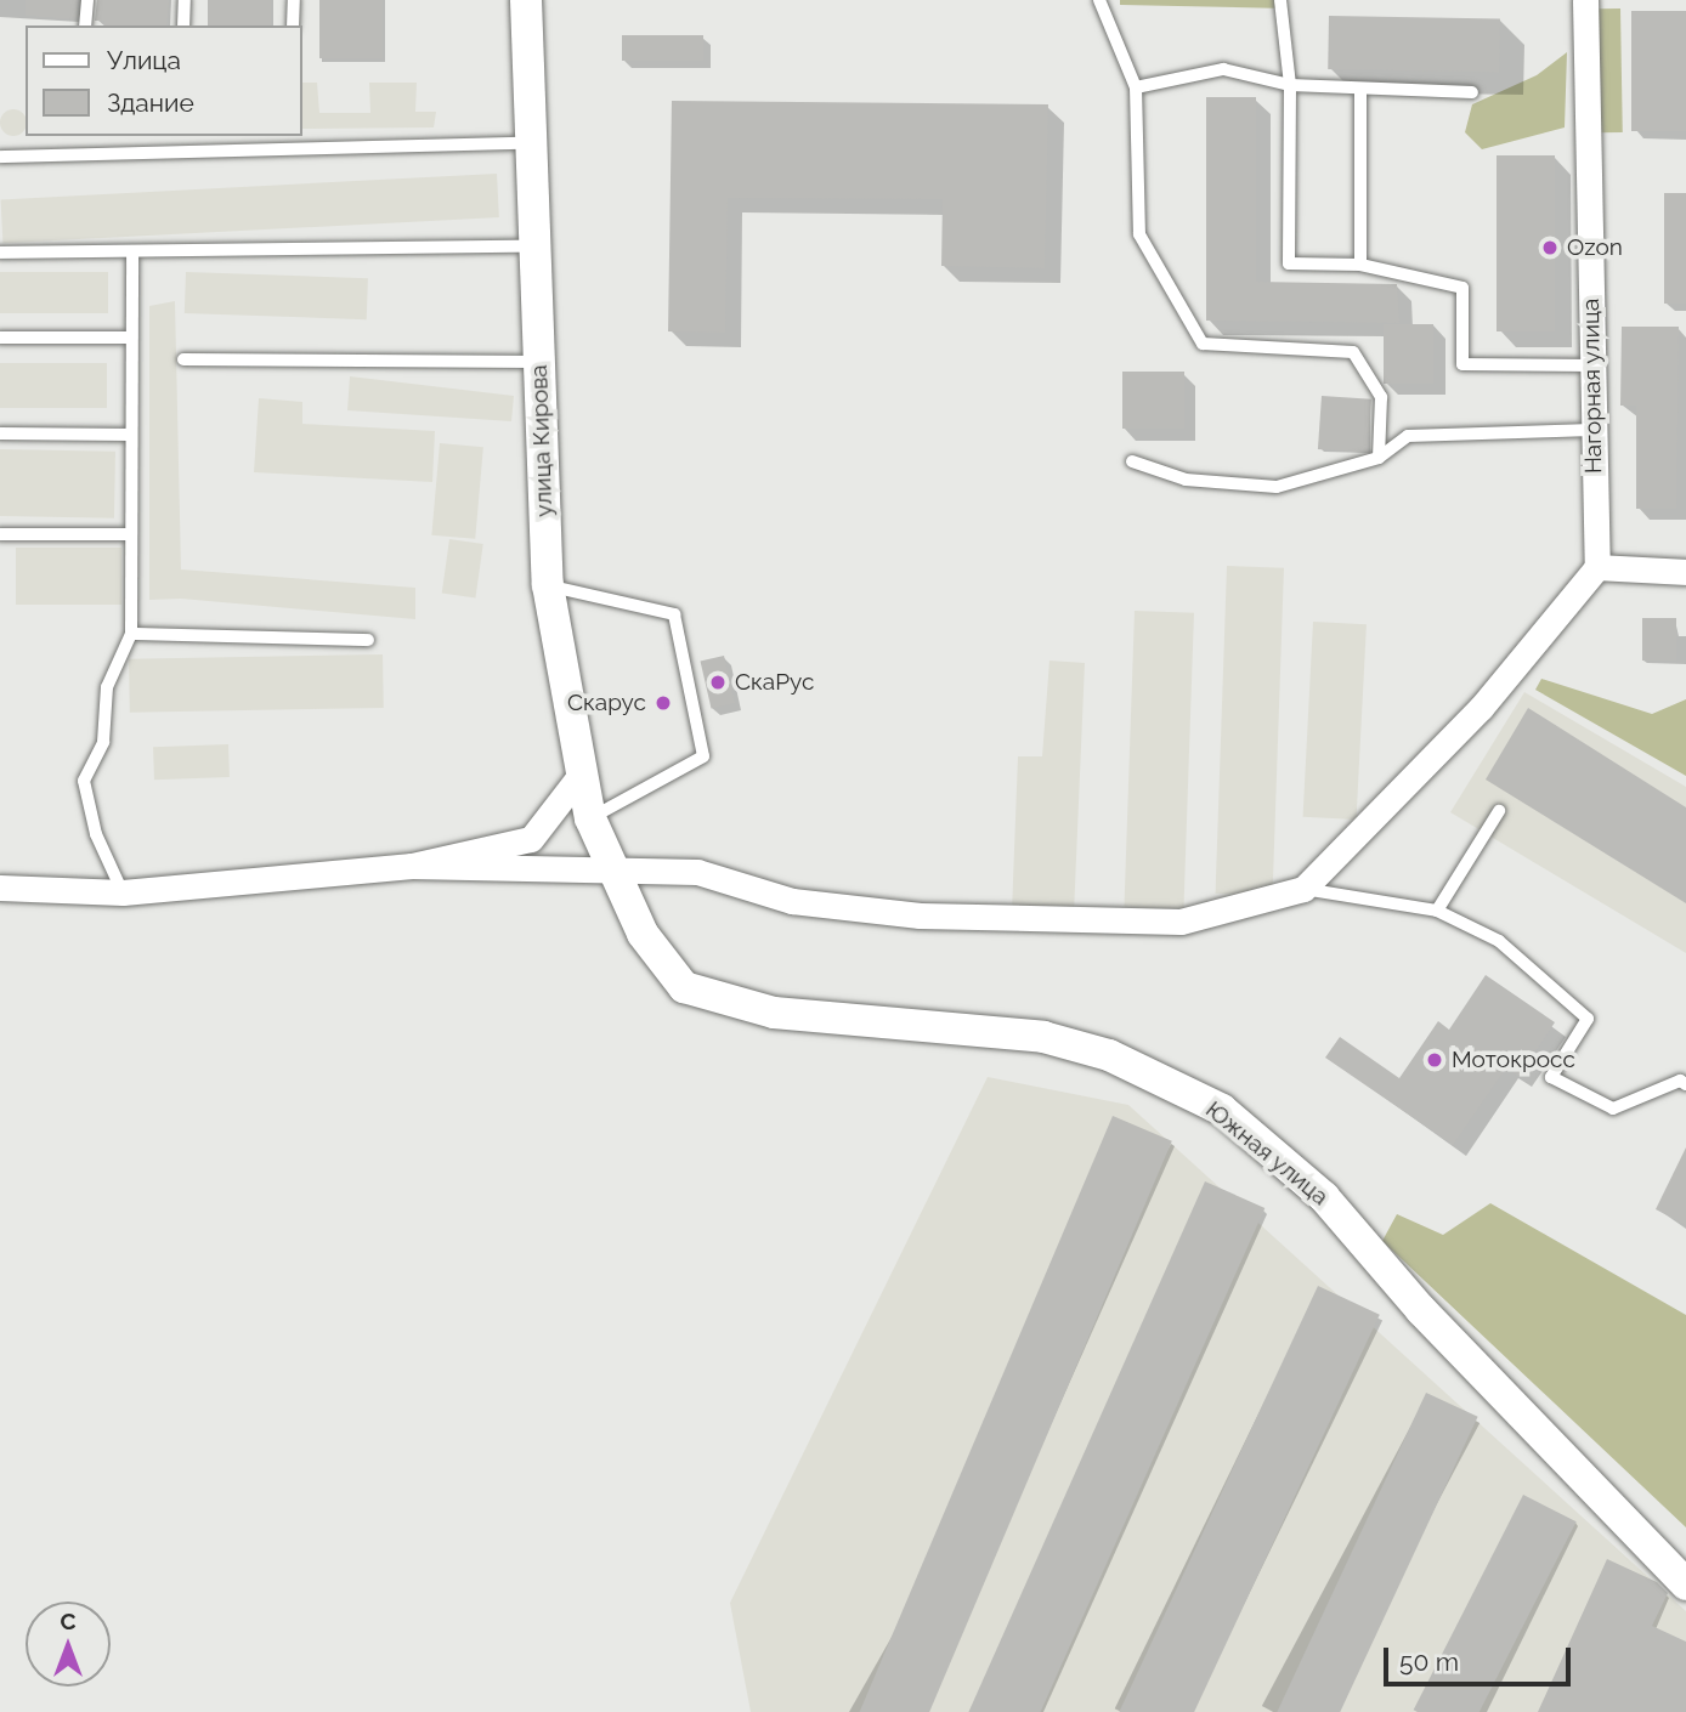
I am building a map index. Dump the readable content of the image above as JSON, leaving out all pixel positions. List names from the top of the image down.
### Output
{
  "streets": {
    "street": ["Нагорная улица", "улица Кирова", "Южная улица"]
  },
  "crossings": [
    ["улица Кирова", "Южная улица"]
  ],
  "places": [
    "Ozon",
    "СкаРус",
    "Скарус",
    "Мотокросс"
  ],
  "legend": ["Улица", "Здание"],
  "scale_bar": "50 m",
  "north": "top"
}
